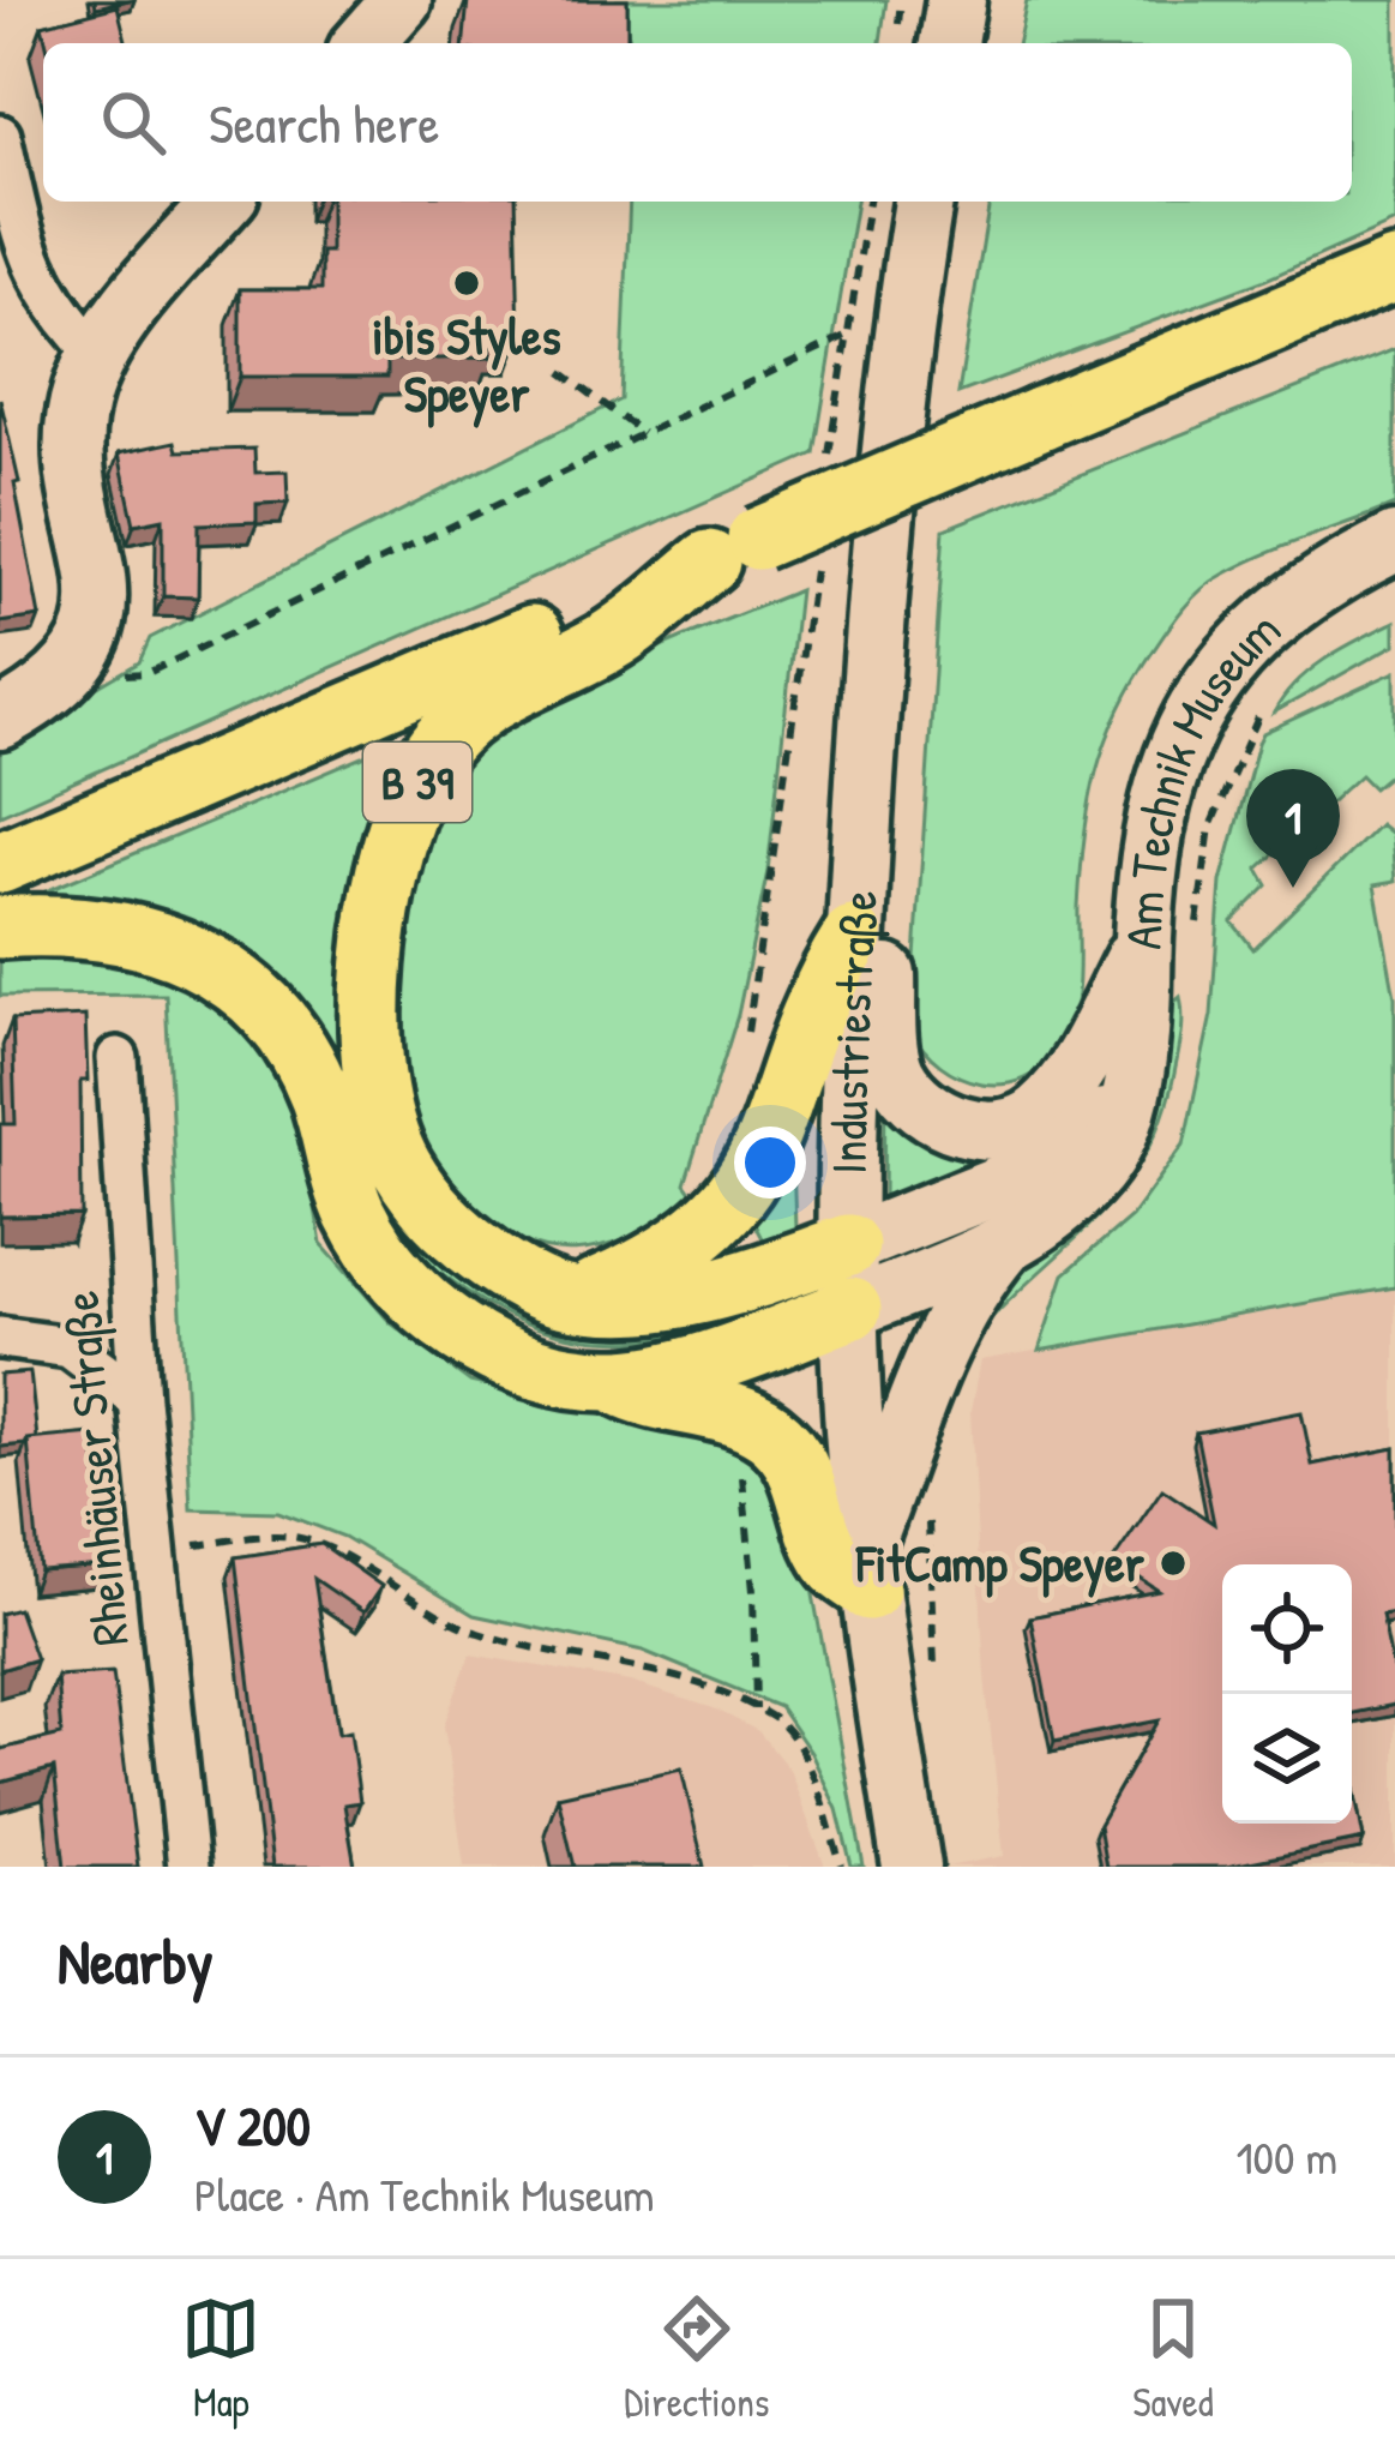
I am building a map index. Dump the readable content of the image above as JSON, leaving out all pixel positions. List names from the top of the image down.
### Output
{
  "streets": {
    "main road": ["B 39"],
    "street": ["Am Technik Museum", "Industriestraße", "Rheinhäuser Straße"]
  },
  "crossings": [
    ["B 39", "Industriestraße"],
    ["Am Technik Museum", "Industriestraße"]
  ],
  "places": ["ibis Styles Speyer", "FitCamp Speyer"],
  "page": {
    "search": "Search here",
    "pins": "1",
    "heading": "Nearby",
    "list": [
      {
        "mark": "1",
        "name": "V 200",
        "note": "Place · Am Technik Museum",
        "value": "100 m"
      }
    ],
    "nav": ["Map", "Directions", "Saved"]
  }
}
